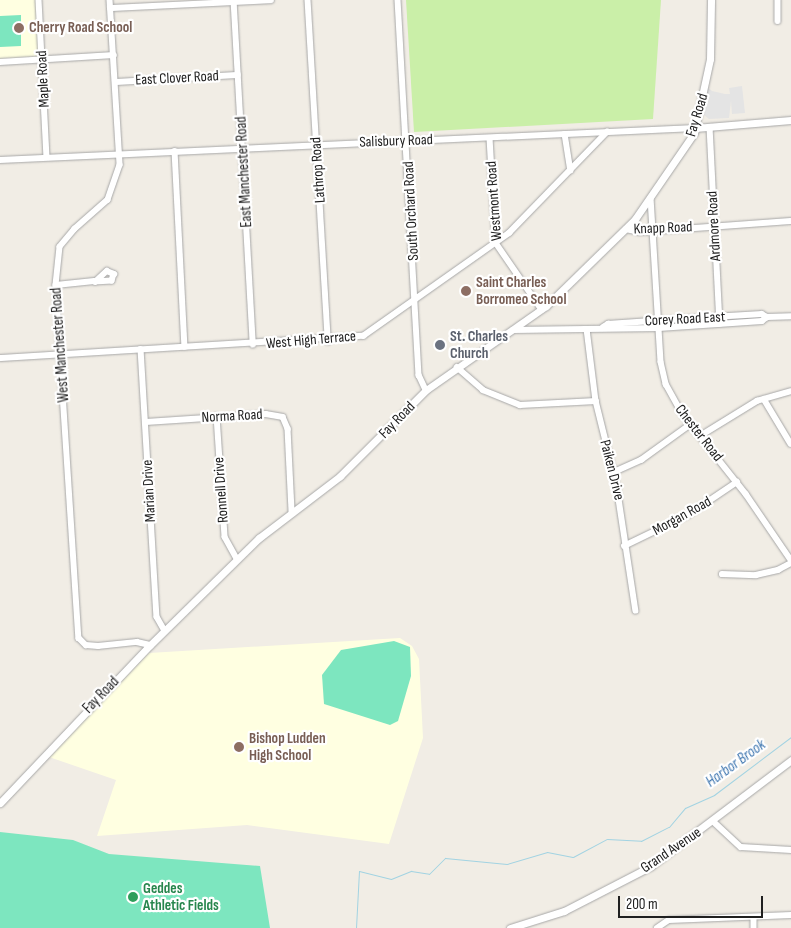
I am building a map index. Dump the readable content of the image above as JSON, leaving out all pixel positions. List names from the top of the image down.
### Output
{
  "streets": {
    "street": [
      "East Clover Road",
      "Maple Road",
      "Fay Road",
      "Salisbury Road",
      "Lathrop Road",
      "East Manchester Road",
      "Westmont Road",
      "South Orchard Road",
      "Ardmore Road",
      "Knapp Road",
      "Corey Road East",
      "West High Terrace",
      "West Manchester Road",
      "Norma Road",
      "Chester Road",
      "Paiken Drive",
      "Ronnell Drive",
      "Marian Drive",
      "Morgan Road",
      "Grand Avenue"
    ]
  },
  "crossings": [
    ["East Clover Road", "East Manchester Road"],
    ["East Clover Road", "West Manchester Road"],
    ["Maple Road", "Salisbury Road"],
    ["Fay Road", "Salisbury Road"],
    ["Fay Road", "Westmont Road"],
    ["Fay Road", "South Orchard Road"],
    ["Fay Road", "Knapp Road"],
    ["Fay Road", "Corey Road East"],
    ["Fay Road", "West Manchester Road"],
    ["Fay Road", "Norma Road"],
    ["Fay Road", "Chester Road"],
    ["Fay Road", "Ronnell Drive"],
    ["Fay Road", "Marian Drive"],
    ["Salisbury Road", "Lathrop Road"],
    ["Salisbury Road", "East Manchester Road"],
    ["Salisbury Road", "Westmont Road"],
    ["Salisbury Road", "South Orchard Road"],
    ["Salisbury Road", "Ardmore Road"],
    ["Salisbury Road", "West High Terrace"],
    ["Salisbury Road", "West Manchester Road"],
    ["Lathrop Road", "West High Terrace"],
    ["East Manchester Road", "West High Terrace"],
    ["Westmont Road", "West High Terrace"],
    ["South Orchard Road", "West High Terrace"],
    ["Ardmore Road", "Knapp Road"],
    ["Ardmore Road", "Corey Road East"],
    ["Knapp Road", "Chester Road"],
    ["Corey Road East", "Chester Road"],
    ["Corey Road East", "Paiken Drive"],
    ["West High Terrace", "West Manchester Road"],
    ["West High Terrace", "Marian Drive"],
    ["Norma Road", "Ronnell Drive"],
    ["Norma Road", "Marian Drive"],
    ["Chester Road", "Morgan Road"],
    ["Paiken Drive", "Morgan Road"]
  ],
  "water": ["Harbor Brook"],
  "places": [
    "Cherry Road School",
    "Saint Charles Borromeo School",
    "St. Charles Church",
    "Bishop Ludden High School",
    "Geddes Athletic Fields"
  ],
  "scale_bar": "200 m"
}
